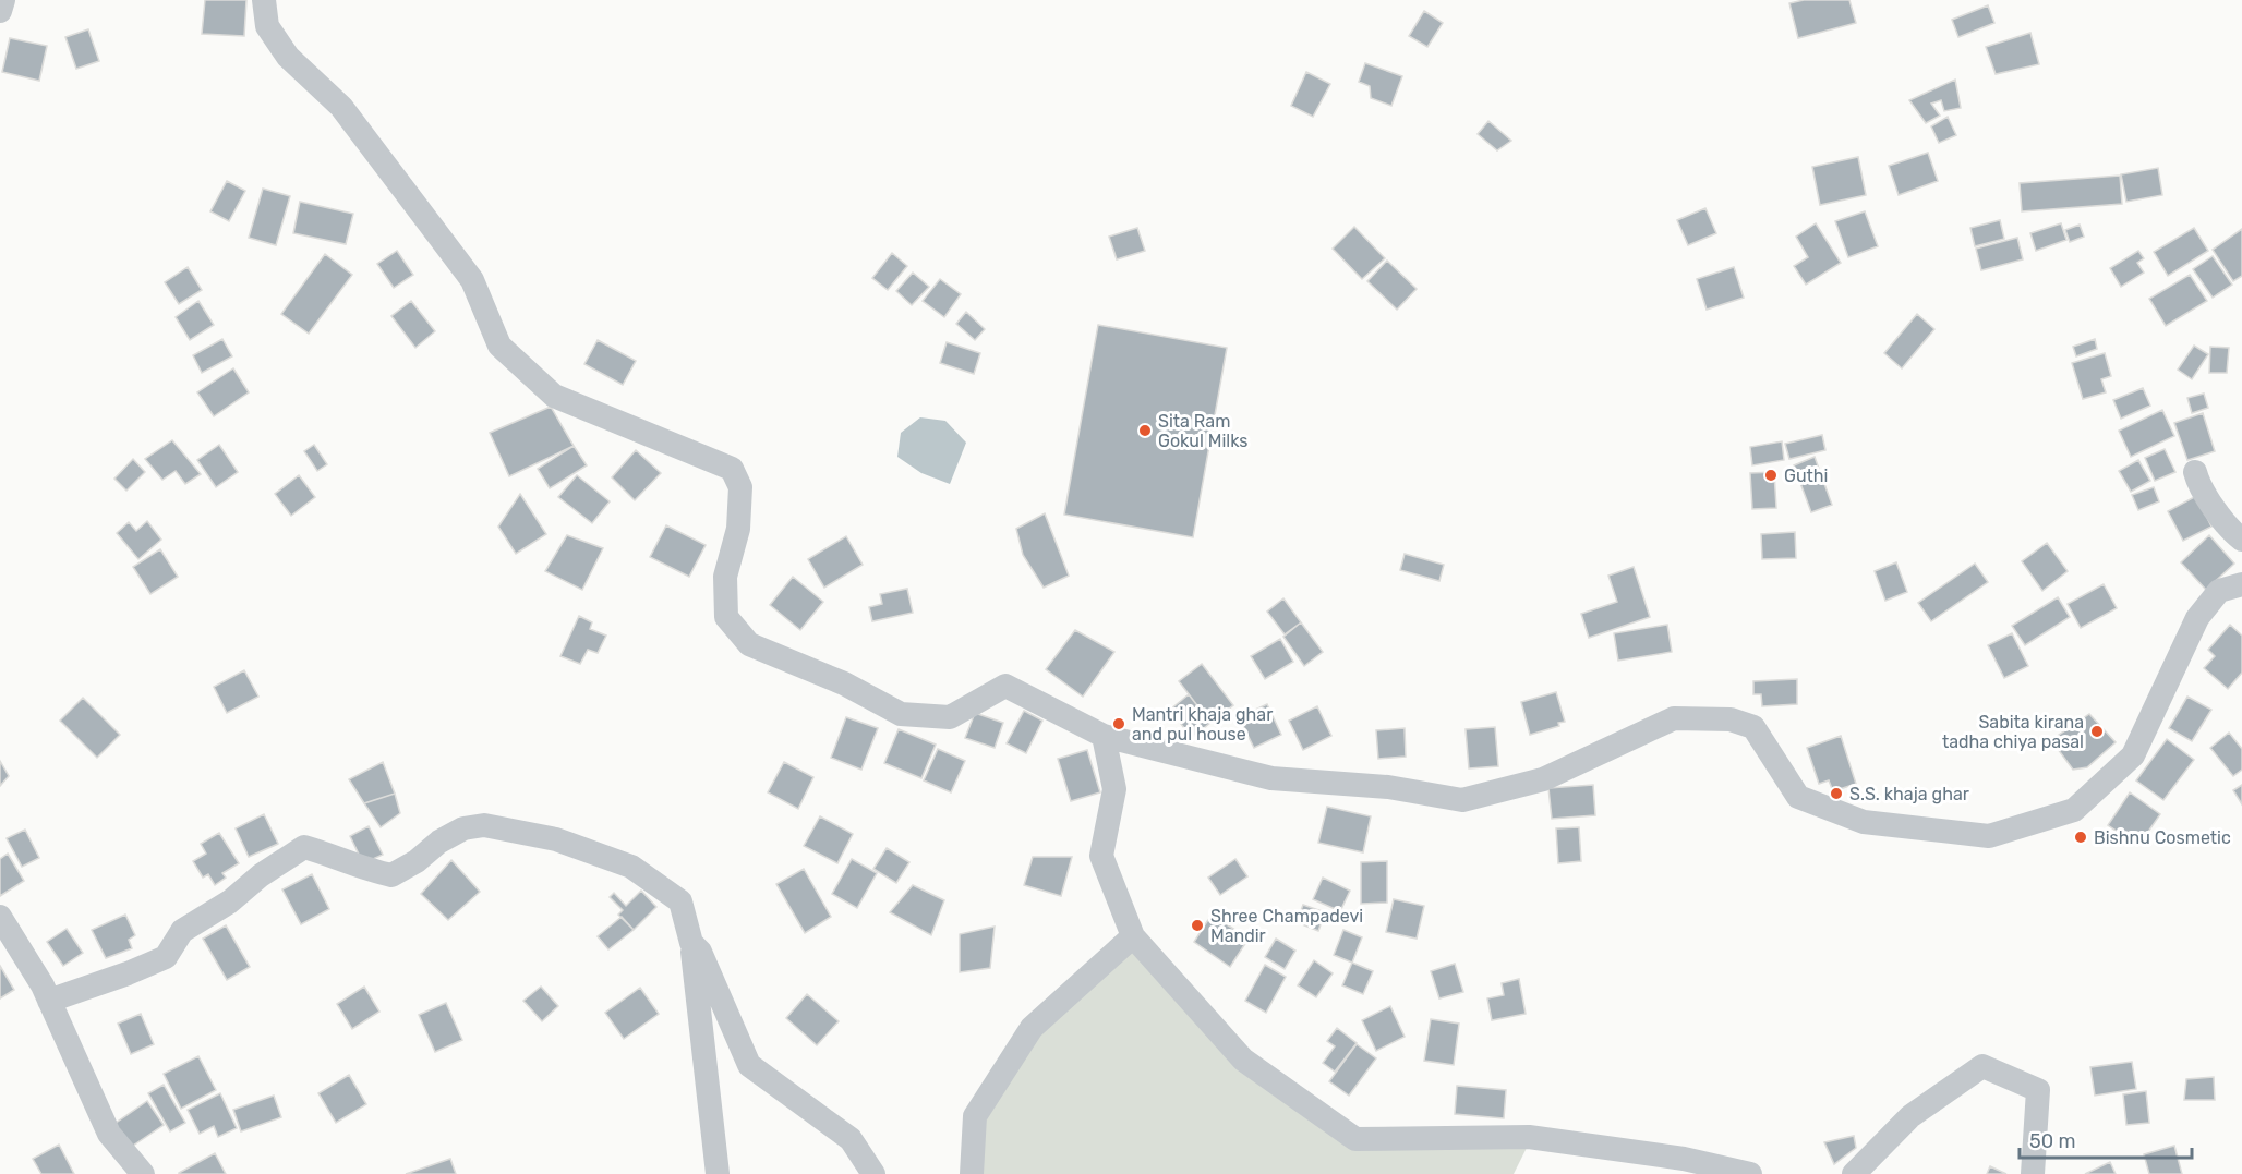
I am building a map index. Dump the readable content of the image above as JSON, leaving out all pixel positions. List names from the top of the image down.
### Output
{
  "places": [
    "Sita Ram Gokul Milks",
    "Guthi",
    "Mantri khaja ghar and pul house",
    "Sabita kirana tadha chiya pasal",
    "S.S. khaja ghar",
    "Bishnu Cosmetic",
    "Shree Champadevi Mandir"
  ],
  "scale_bar": "50 m"
}
